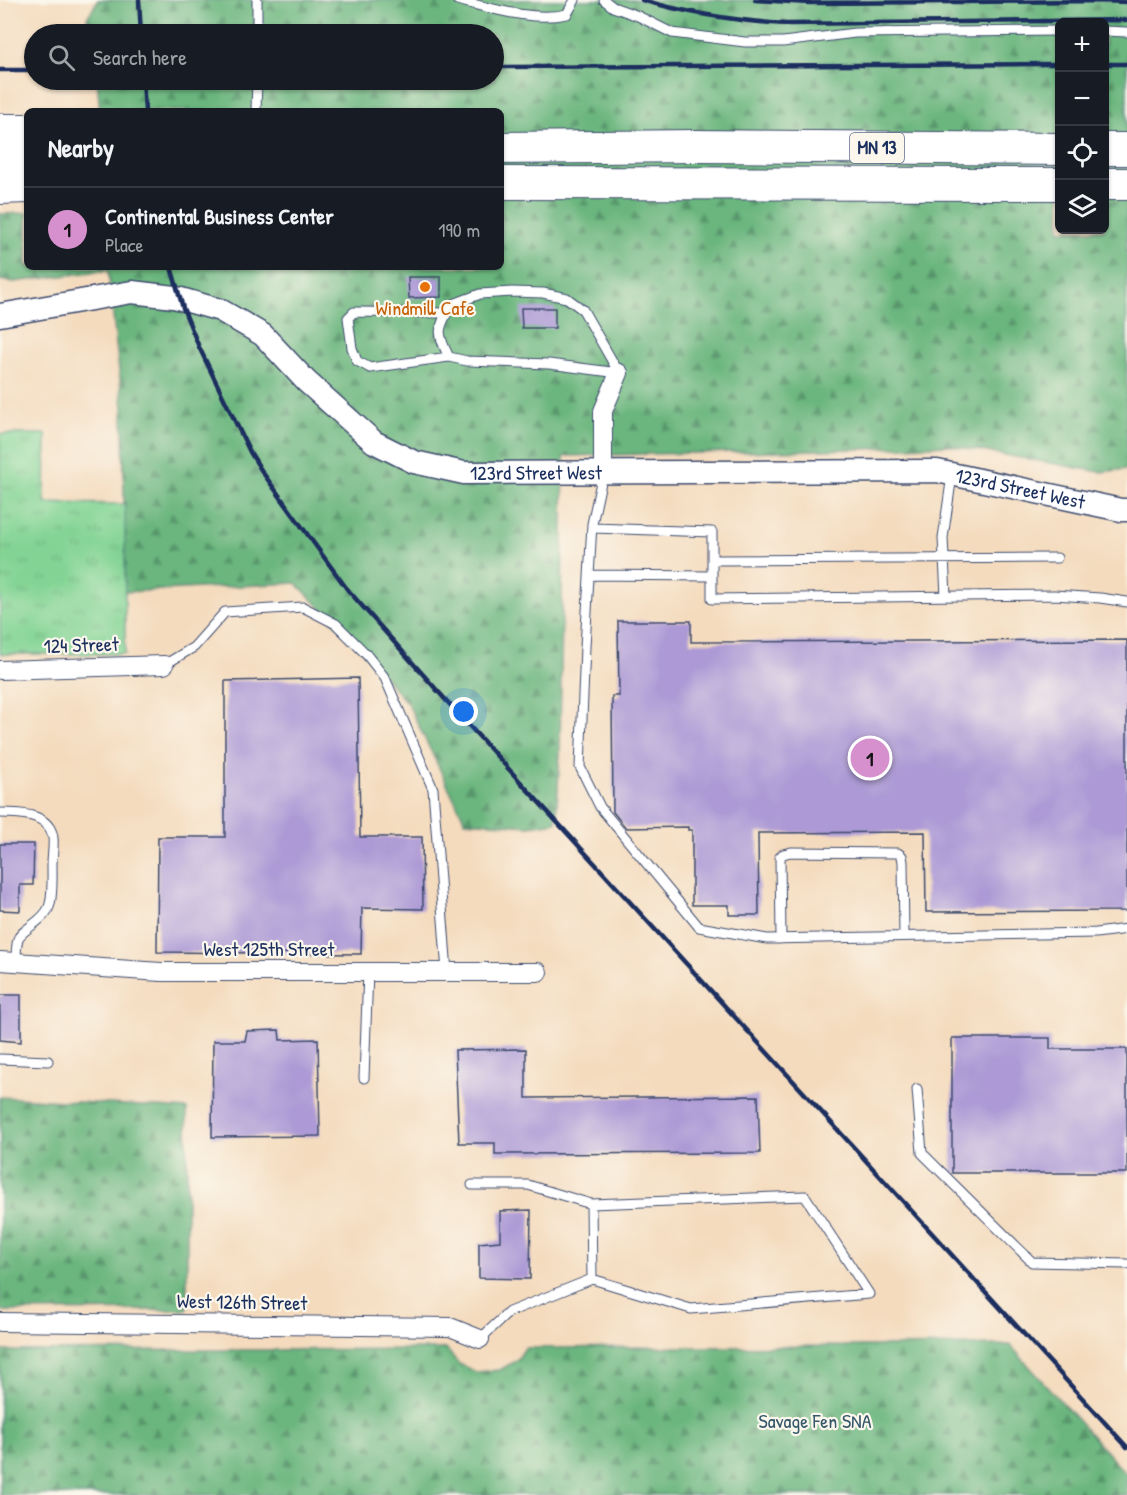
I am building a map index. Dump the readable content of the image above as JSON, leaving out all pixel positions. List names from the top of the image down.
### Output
{
  "streets": {
    "highway": ["MN 13"],
    "street": [
      "123rd Street West",
      "124 Street",
      "West 125th Street",
      "West 126th Street"
    ]
  },
  "parks": ["Savage Fen SNA"],
  "places": ["Windmill Cafe"],
  "page": {
    "map_buttons": ["+", "−"],
    "search": "Search here",
    "heading": "Nearby",
    "list": [
      {
        "mark": "1",
        "name": "Continental Business Center",
        "note": "Place",
        "value": "190 m"
      }
    ],
    "pins": "1"
  }
}
